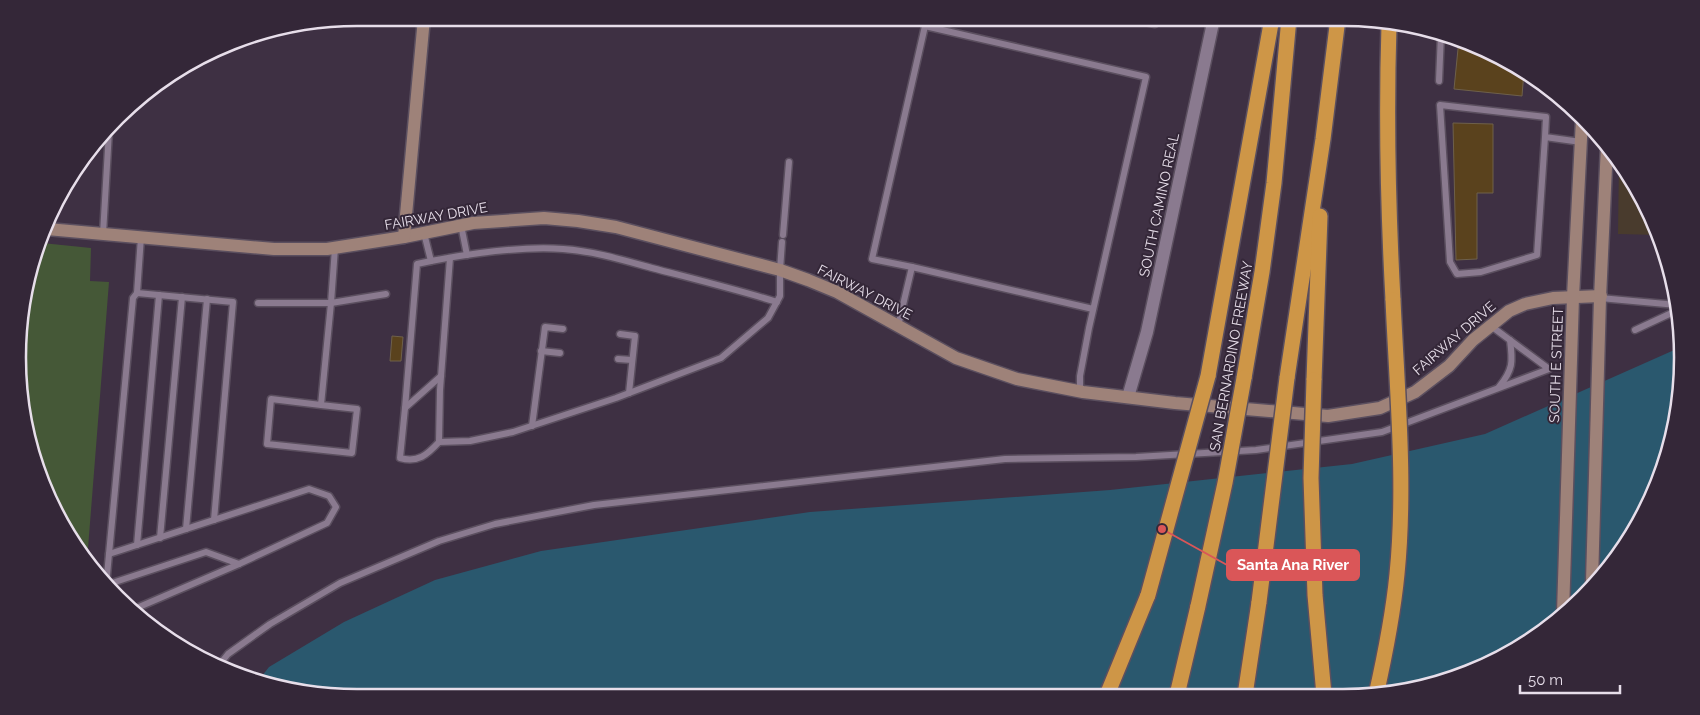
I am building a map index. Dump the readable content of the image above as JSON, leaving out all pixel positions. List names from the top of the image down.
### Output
{
  "streets": {
    "highway": ["SAN BERNARDINO FREEWAY"],
    "street": ["SOUTH CAMINO REAL", "FAIRWAY DRIVE", "SOUTH E STREET"]
  },
  "crossings": [
    ["SOUTH CAMINO REAL", "FAIRWAY DRIVE"],
    ["FAIRWAY DRIVE", "SOUTH E STREET"]
  ],
  "places": ["Santa Ana River"],
  "scale_bar": "50 m"
}
